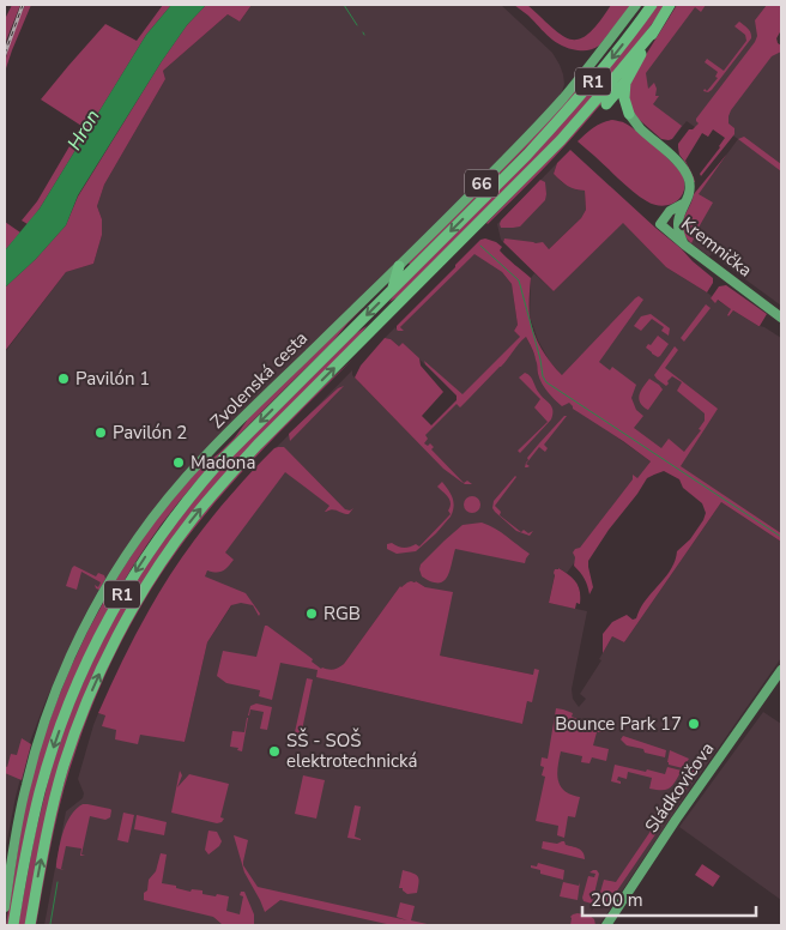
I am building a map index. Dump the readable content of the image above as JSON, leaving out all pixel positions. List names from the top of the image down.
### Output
{
  "streets": {
    "highway": ["R1"],
    "main road": [
      "66",
      "Kremnička",
      "Zvolenská cesta",
      "Sládkovičova"
    ]
  },
  "water": ["Hron"],
  "places": [
    "Pavilón 1",
    "Pavilón 2",
    "Madona",
    "RGB",
    "Bounce Park 17",
    "SŠ - SOŠ elektrotechnická"
  ],
  "scale_bar": "200 m"
}
